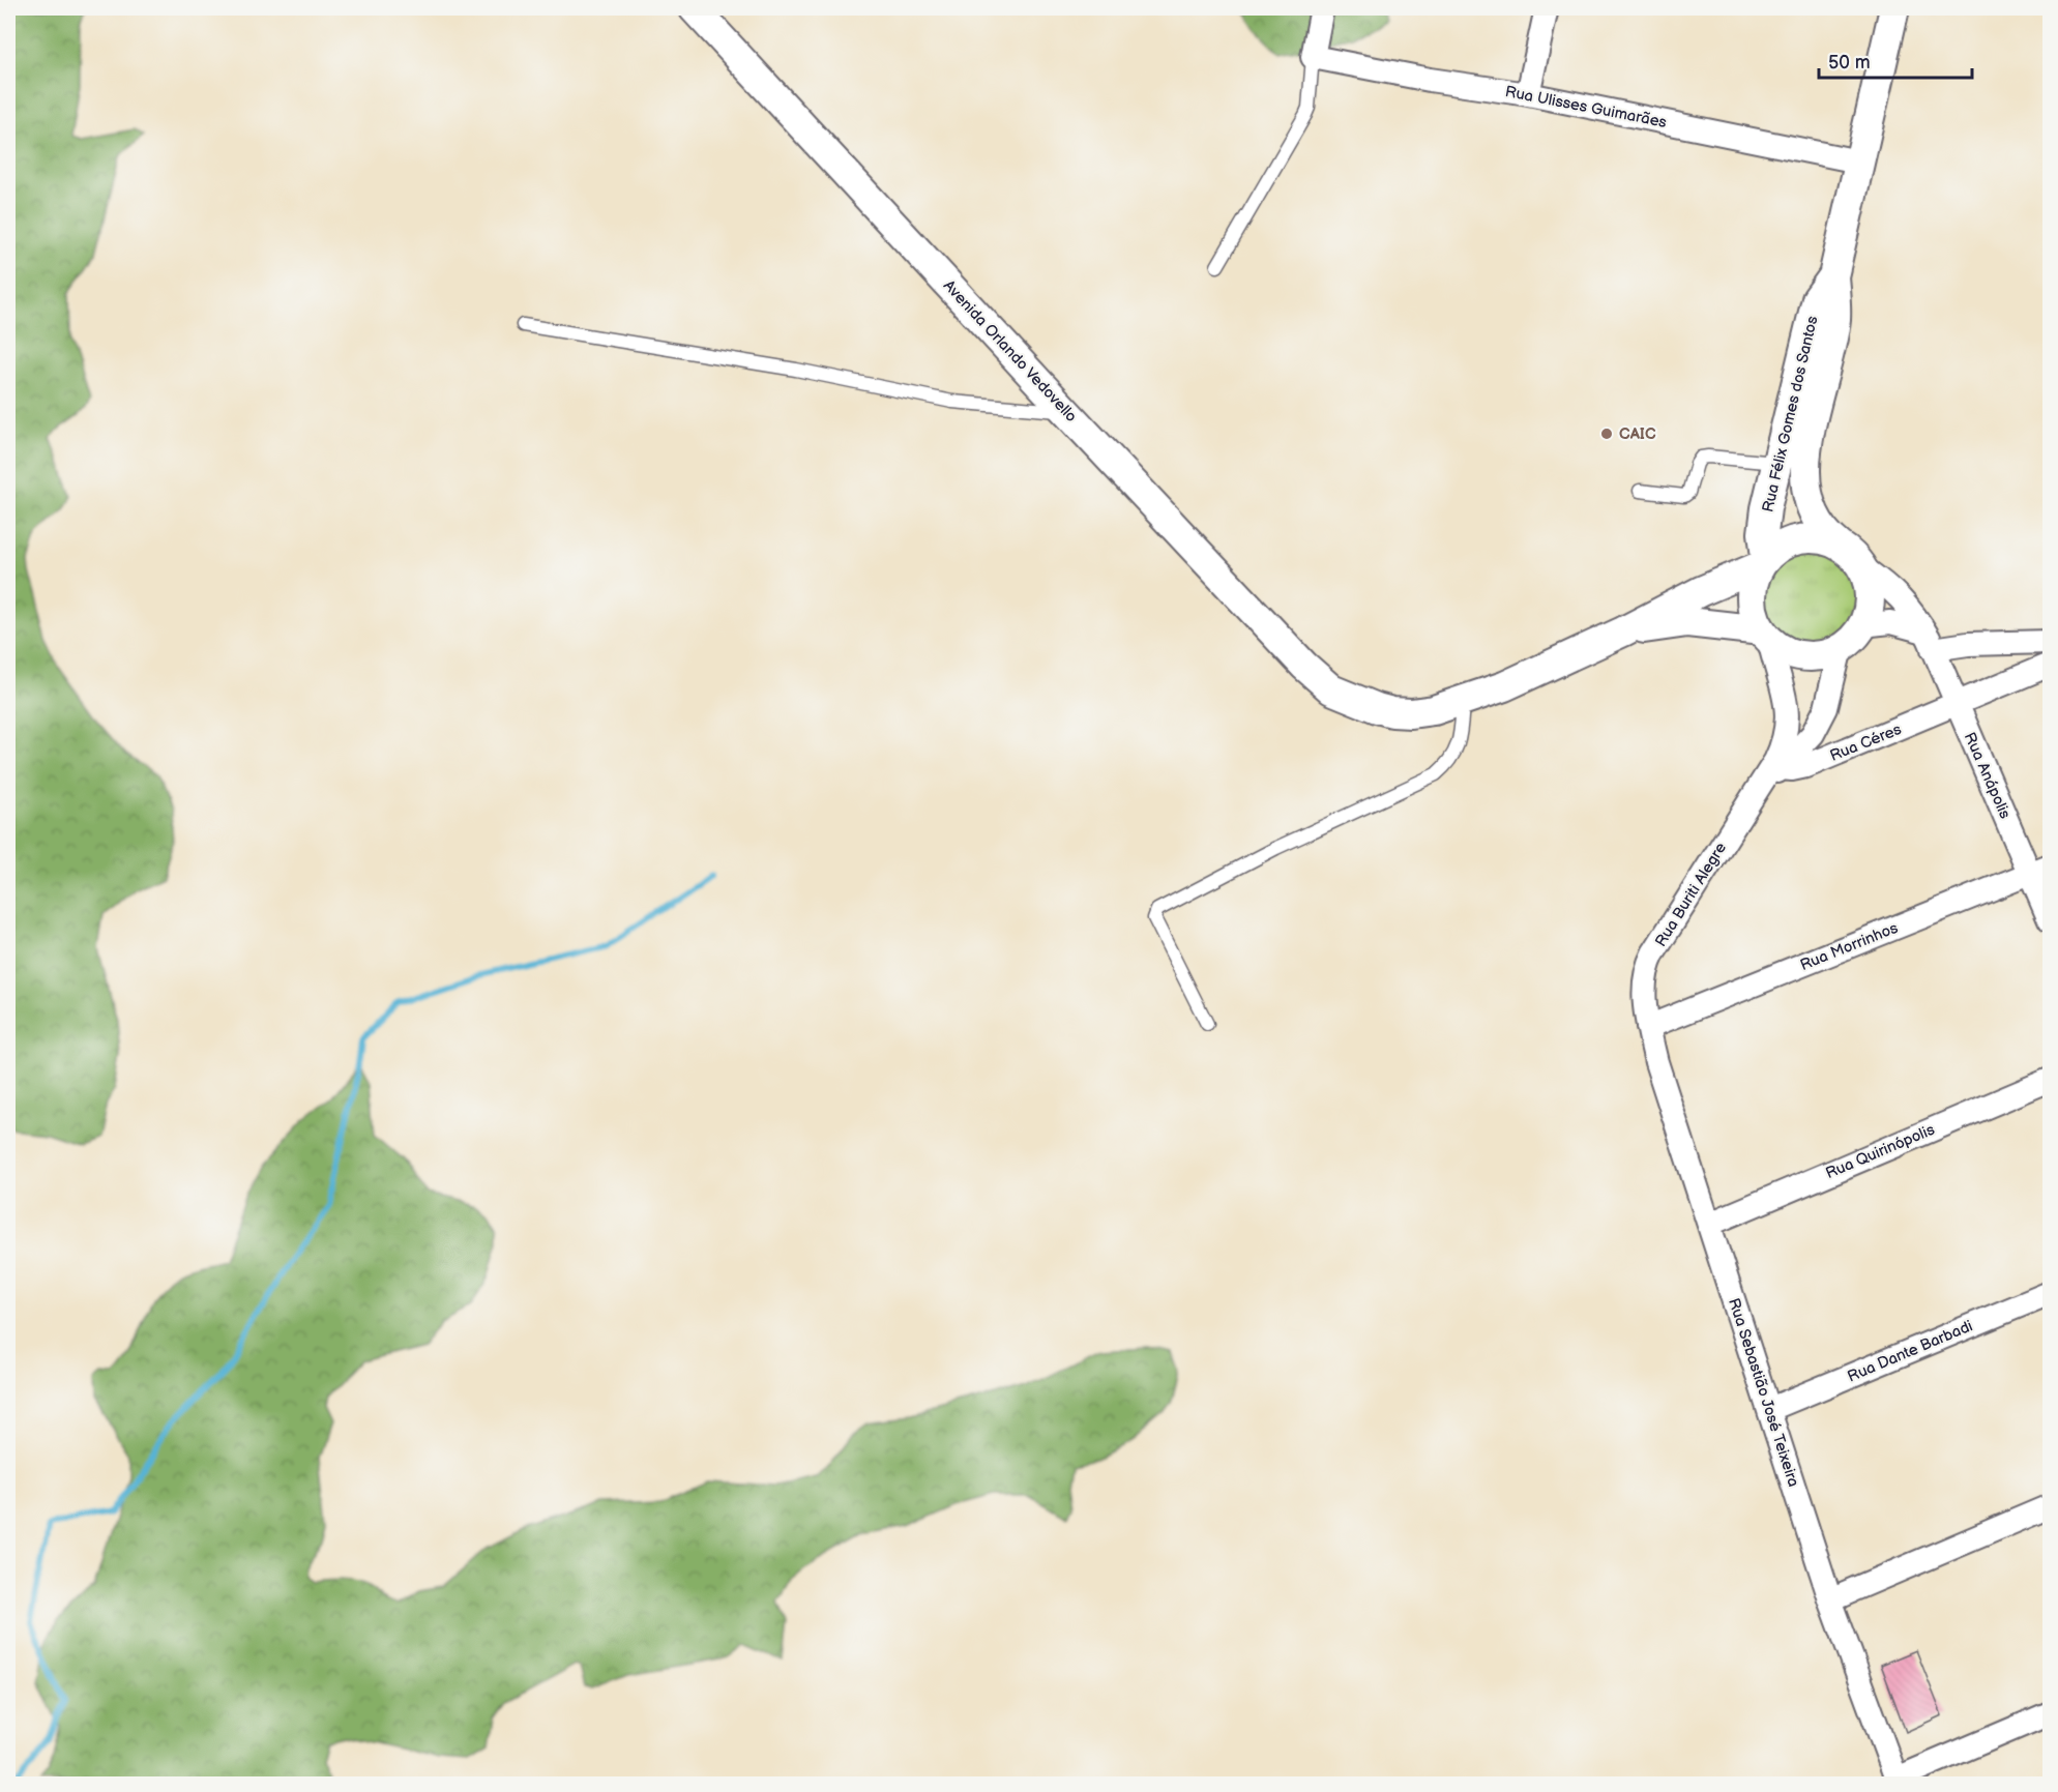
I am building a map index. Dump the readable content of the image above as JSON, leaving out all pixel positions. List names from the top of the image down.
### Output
{
  "streets": {
    "street": [
      "Rua Ulisses Guimarães",
      "Avenida Orlando Vedovello",
      "Rua Félix Gomes dos Santos",
      "Rua Céres",
      "Rua Anápolis",
      "Rua Buriti Alegre",
      "Rua Morrinhos",
      "Rua Quirinópolis",
      "Rua Dante Barbadi",
      "Rua Sebastião José Teixeira"
    ]
  },
  "crossings": [
    ["Rua Ulisses Guimarães", "Rua Félix Gomes dos Santos"],
    ["Rua Félix Gomes dos Santos", "Rua Anápolis"],
    ["Rua Félix Gomes dos Santos", "Rua Buriti Alegre"],
    ["Rua Céres", "Rua Anápolis"],
    ["Rua Céres", "Rua Buriti Alegre"],
    ["Rua Anápolis", "Rua Buriti Alegre"],
    ["Rua Anápolis", "Rua Morrinhos"],
    ["Rua Buriti Alegre", "Rua Sebastião José Teixeira"],
    ["Rua Morrinhos", "Rua Sebastião José Teixeira"],
    ["Rua Quirinópolis", "Rua Sebastião José Teixeira"],
    ["Rua Dante Barbadi", "Rua Sebastião José Teixeira"]
  ],
  "places": ["CAIC"],
  "scale_bar": "50 m"
}
